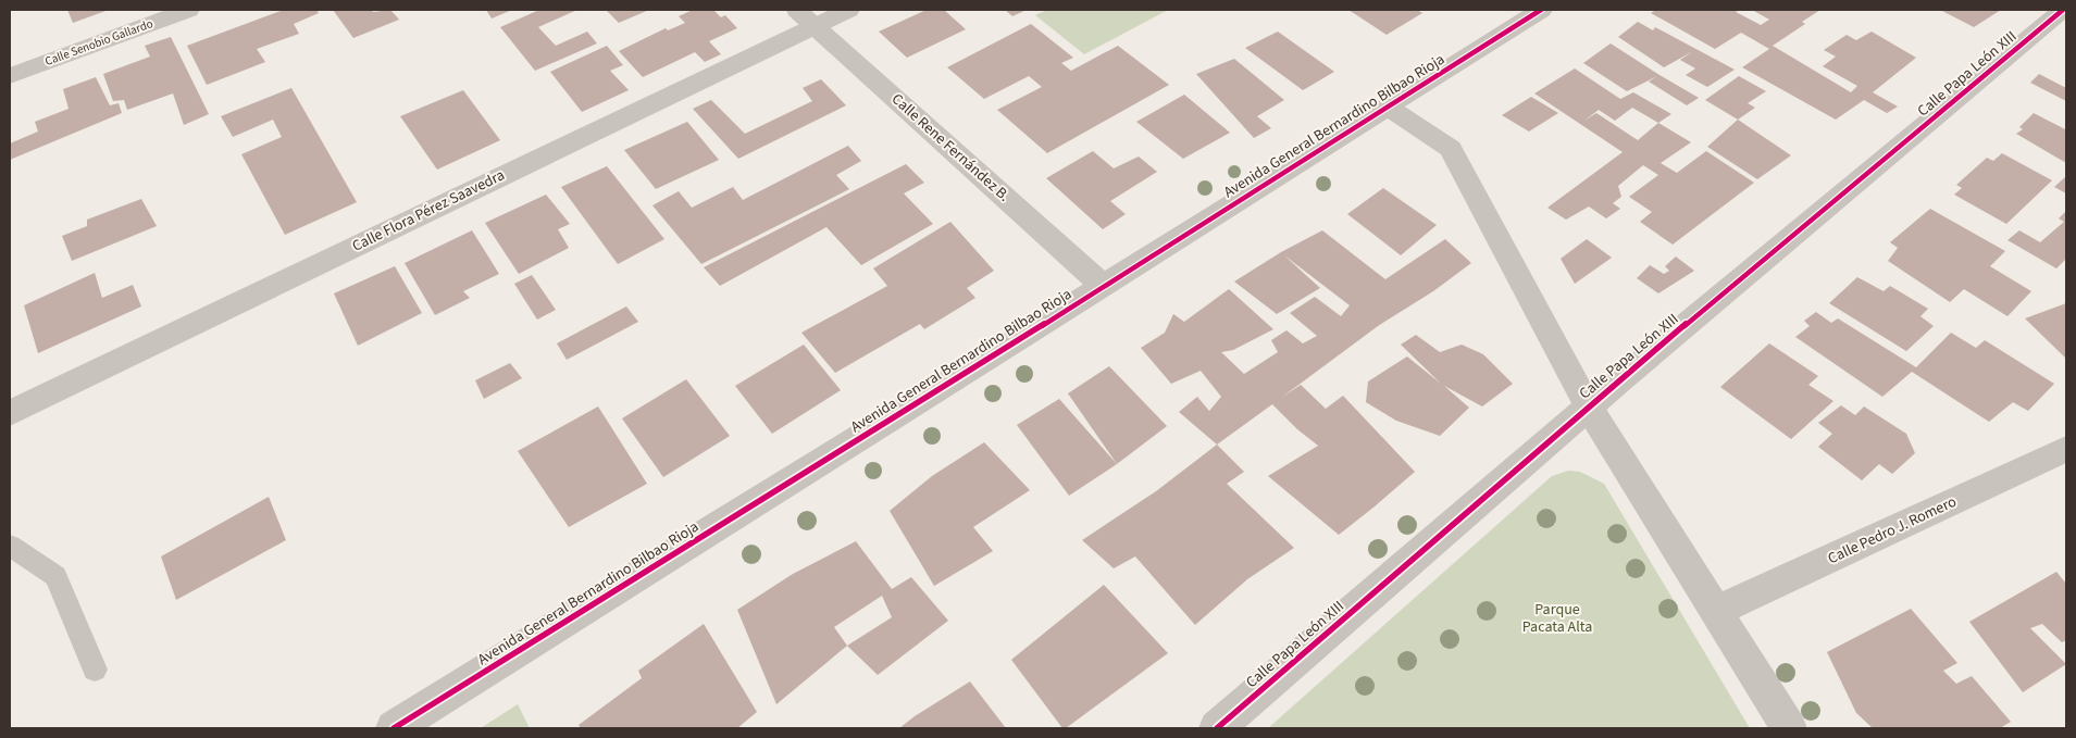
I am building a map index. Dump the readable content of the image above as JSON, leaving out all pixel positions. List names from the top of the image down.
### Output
{
  "streets": {
    "street": [
      "Calle Senobio Gallardo",
      "Calle Papa León XIII",
      "Avenida General Bernardino Bilbao Rioja",
      "Calle Rene Fernández B.",
      "Calle Flora Pérez Saavedra",
      "Calle Pedro J. Romero"
    ]
  },
  "crossings": [
    ["Avenida General Bernardino Bilbao Rioja", "Calle Rene Fernández B."],
    ["Calle Rene Fernández B.", "Calle Flora Pérez Saavedra"]
  ],
  "parks": ["Parque Pacata Alta"]
}
